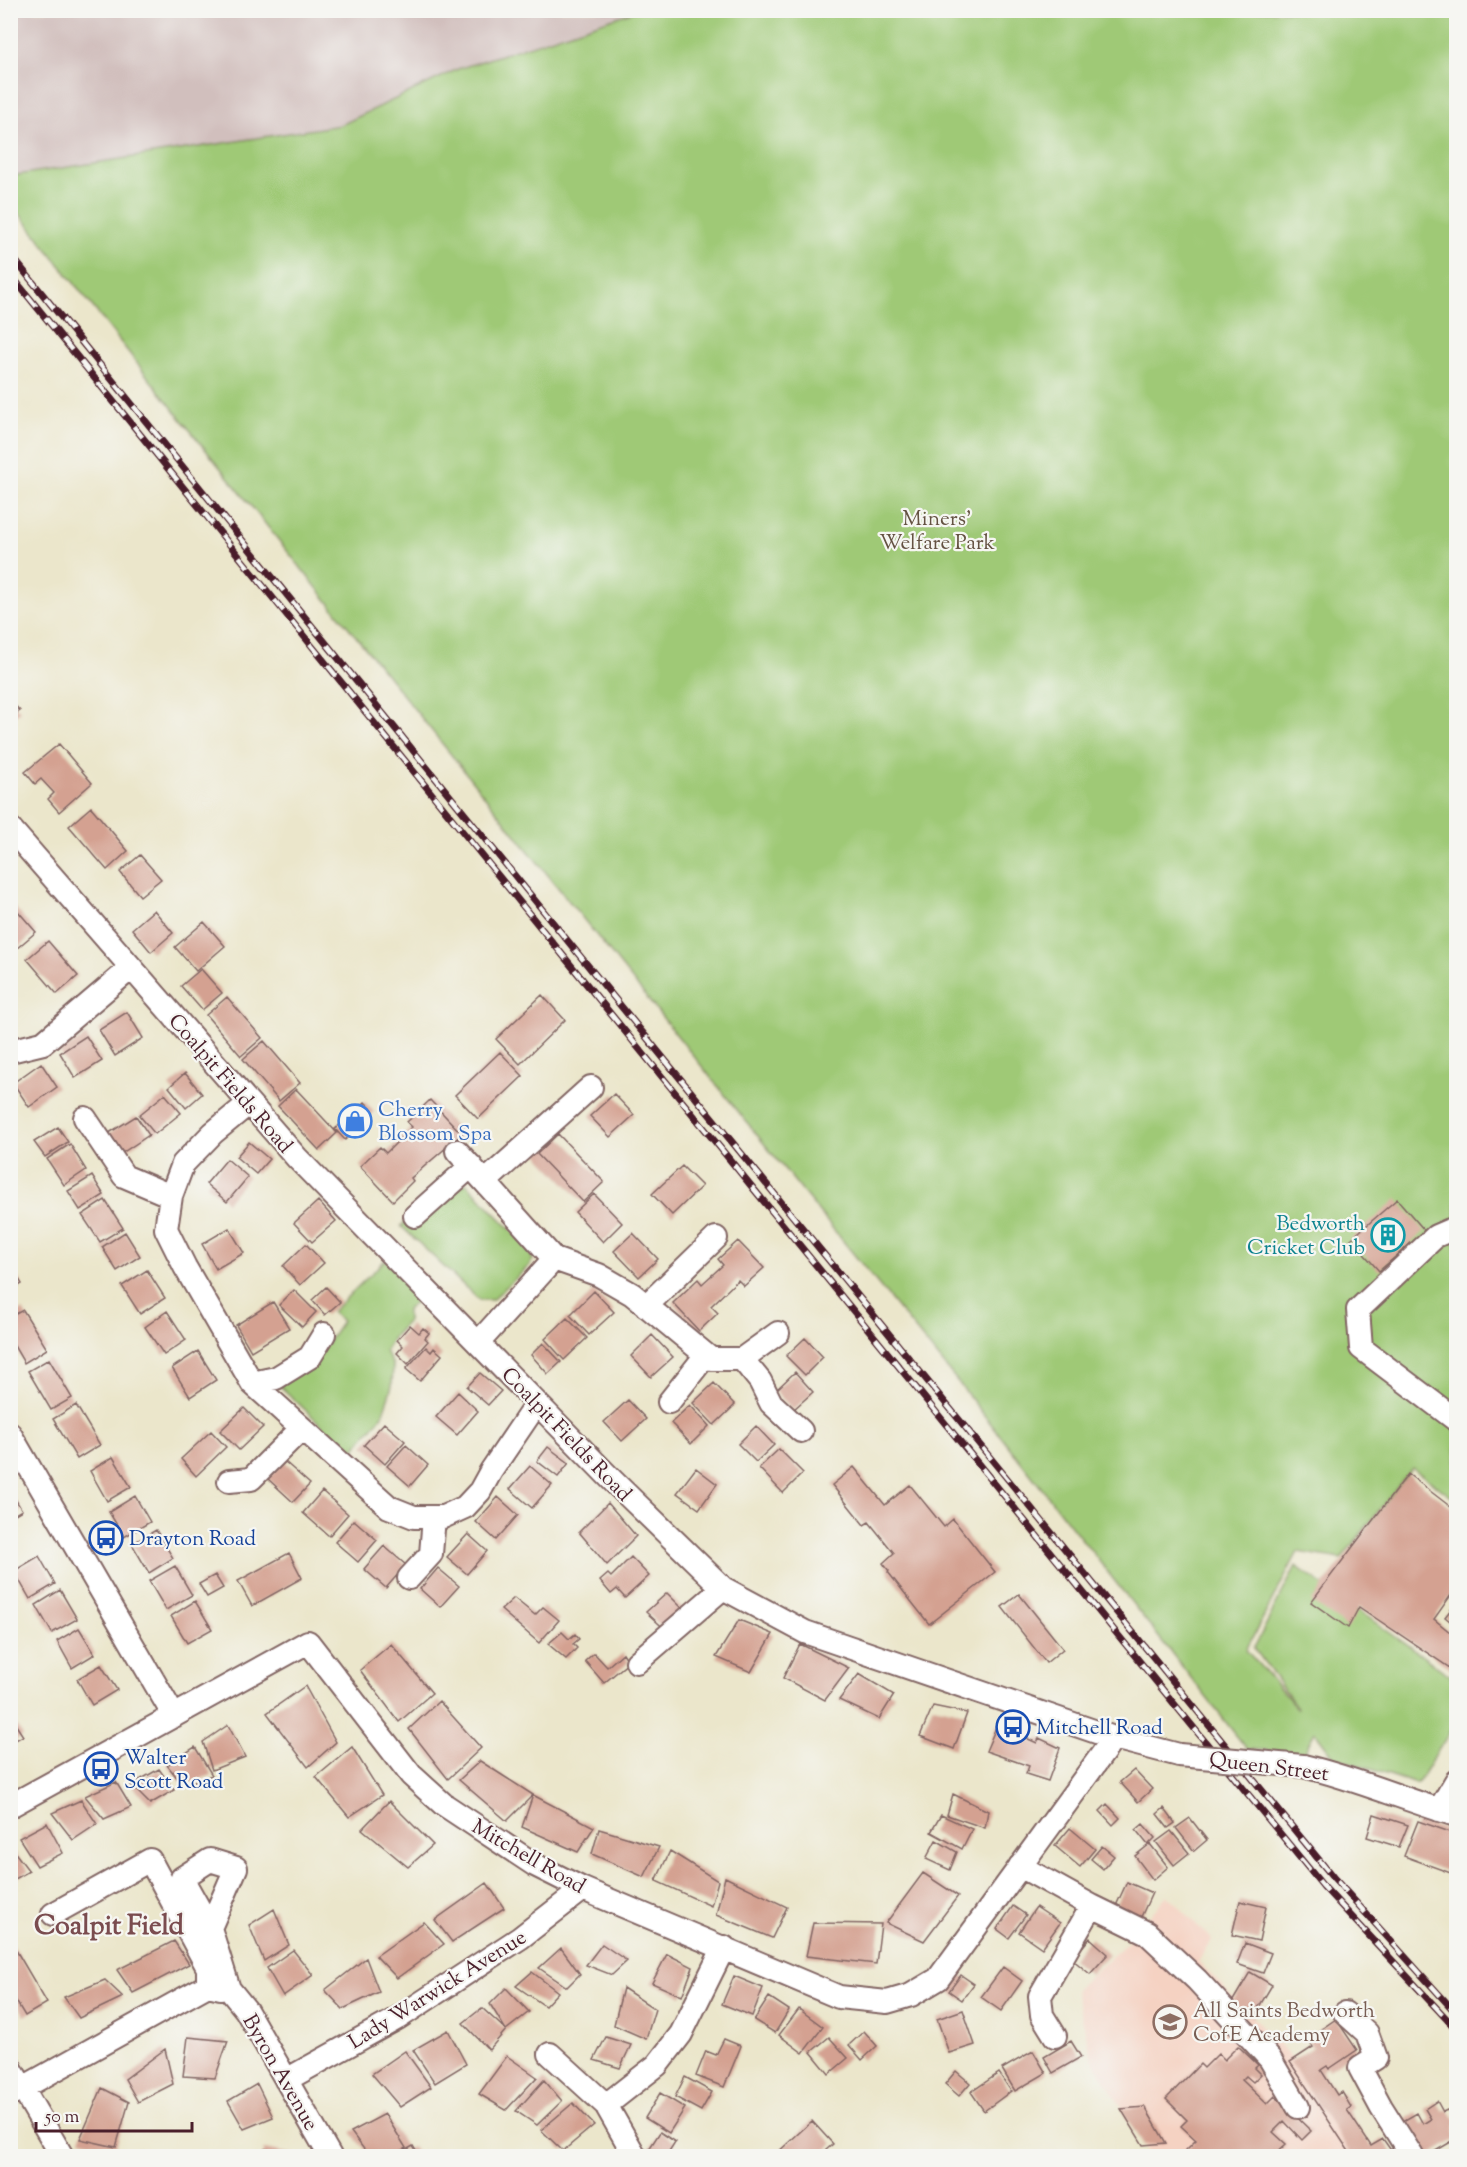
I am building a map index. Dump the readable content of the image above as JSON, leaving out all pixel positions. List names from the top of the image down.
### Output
{
  "streets": {
    "street": [
      "Coalpit Fields Road",
      "Queen Street",
      "Mitchell Road",
      "Lady Warwick Avenue",
      "Byron Avenue"
    ]
  },
  "crossings": [
    ["Coalpit Fields Road", "Queen Street"],
    ["Coalpit Fields Road", "Mitchell Road"],
    ["Queen Street", "Mitchell Road"],
    ["Mitchell Road", "Lady Warwick Avenue"],
    ["Lady Warwick Avenue", "Byron Avenue"]
  ],
  "districts": ["Coalpit Field"],
  "parks": ["Miners' Welfare Park"],
  "places": {
    "shop": ["Cherry Blossom Spa"],
    "building": ["Bedworth Cricket Club"],
    "bus stop": ["Drayton Road", "Mitchell Road", "Walter Scott Road"],
    "school or university": ["All Saints Bedworth CofE Academy"]
  },
  "scale_bar": "50 m"
}
